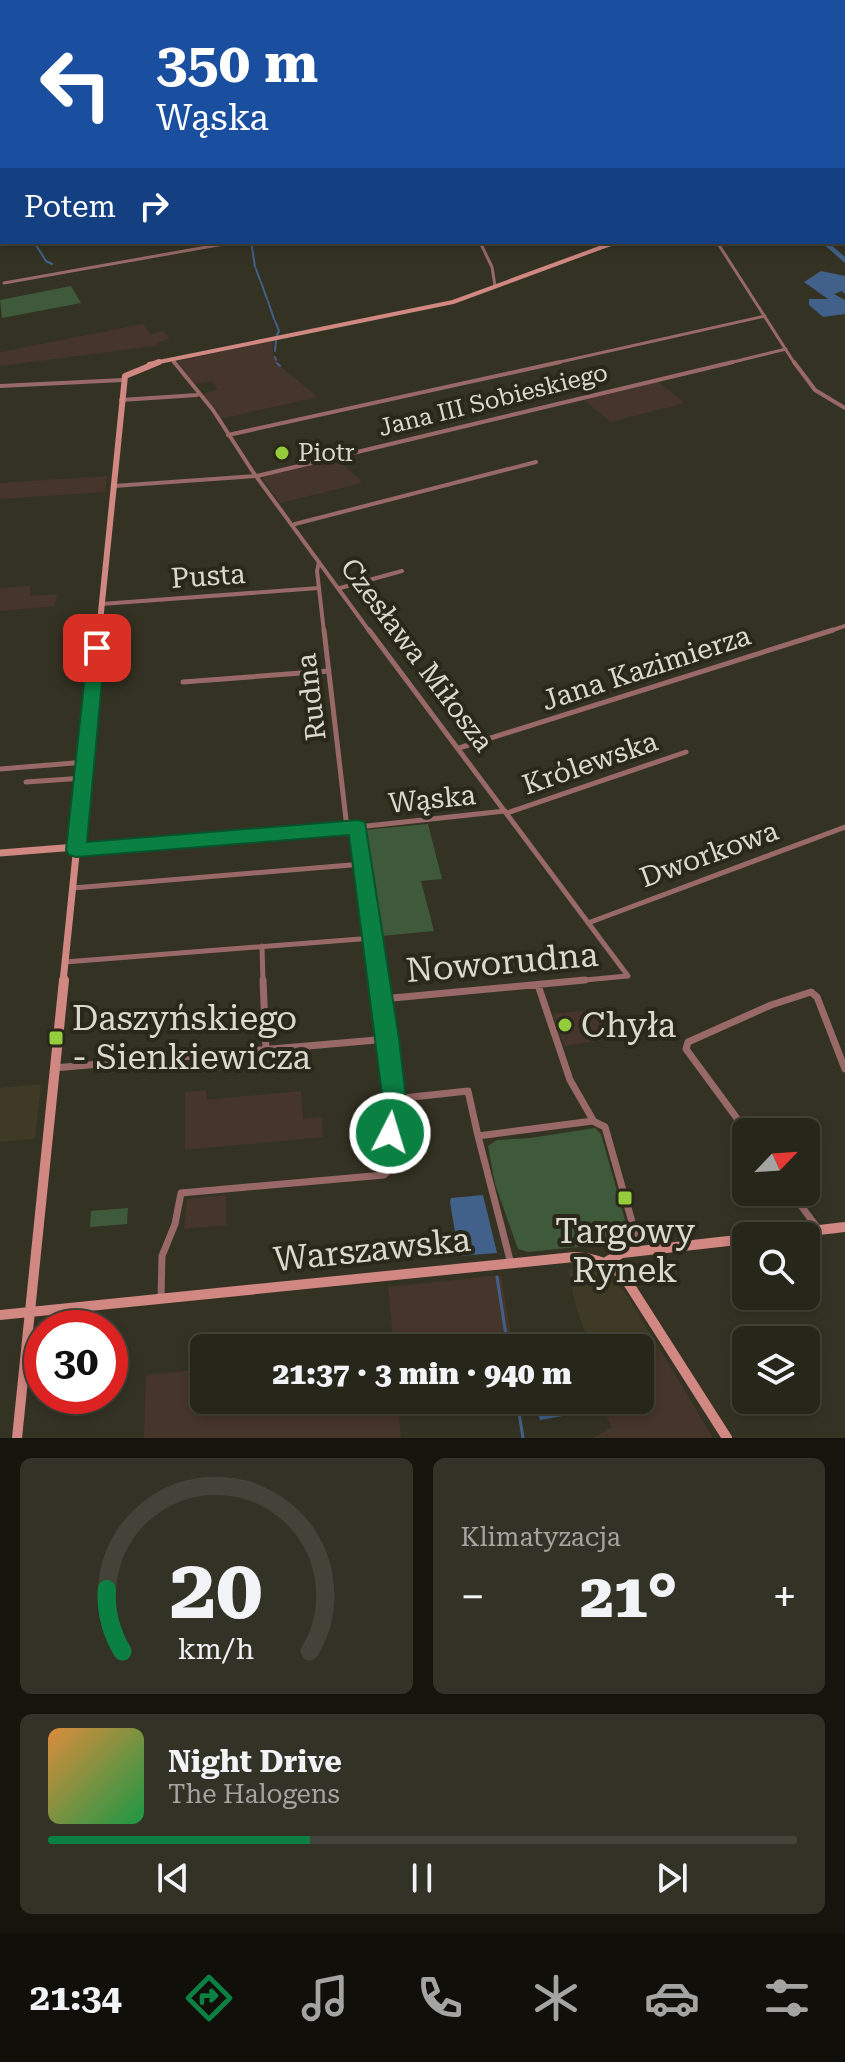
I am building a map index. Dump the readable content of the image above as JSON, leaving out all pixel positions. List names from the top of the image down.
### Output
{
  "streets": {
    "street": [
      "Jana III Sobieskiego",
      "Pusta",
      "Czesława Miłosza",
      "Jana Kazimierza",
      "Rudna",
      "Królewska",
      "Wąska",
      "Dworkowa",
      "Noworudna",
      "Warszawska"
    ]
  },
  "crossings": [
    ["Jana III Sobieskiego", "Czesława Miłosza"],
    ["Pusta", "Rudna"],
    ["Czesława Miłosza", "Jana Kazimierza"],
    ["Czesława Miłosza", "Rudna"],
    ["Czesława Miłosza", "Królewska"],
    ["Czesława Miłosza", "Wąska"],
    ["Czesława Miłosza", "Dworkowa"],
    ["Czesława Miłosza", "Noworudna"],
    ["Rudna", "Wąska"],
    ["Królewska", "Wąska"]
  ],
  "places": {
    "other": ["Piotr", "Chyła"],
    "transit": ["Daszyńskiego - Sienkiewicza", "Targowy Rynek"]
  },
  "north": "top right",
  "page": {
    "turn": ["350 m", "Wąska"],
    "then": "Potem",
    "limit": "30",
    "trip": "21:37 · 3 min · 940 m",
    "tile": "Klimatyzacja",
    "heat": ["−", "21°", "+"],
    "song": ["Night Drive", "The Halogens"],
    "tabs": "21:34",
    "gauge": ["20", "km/h"]
  }
}
